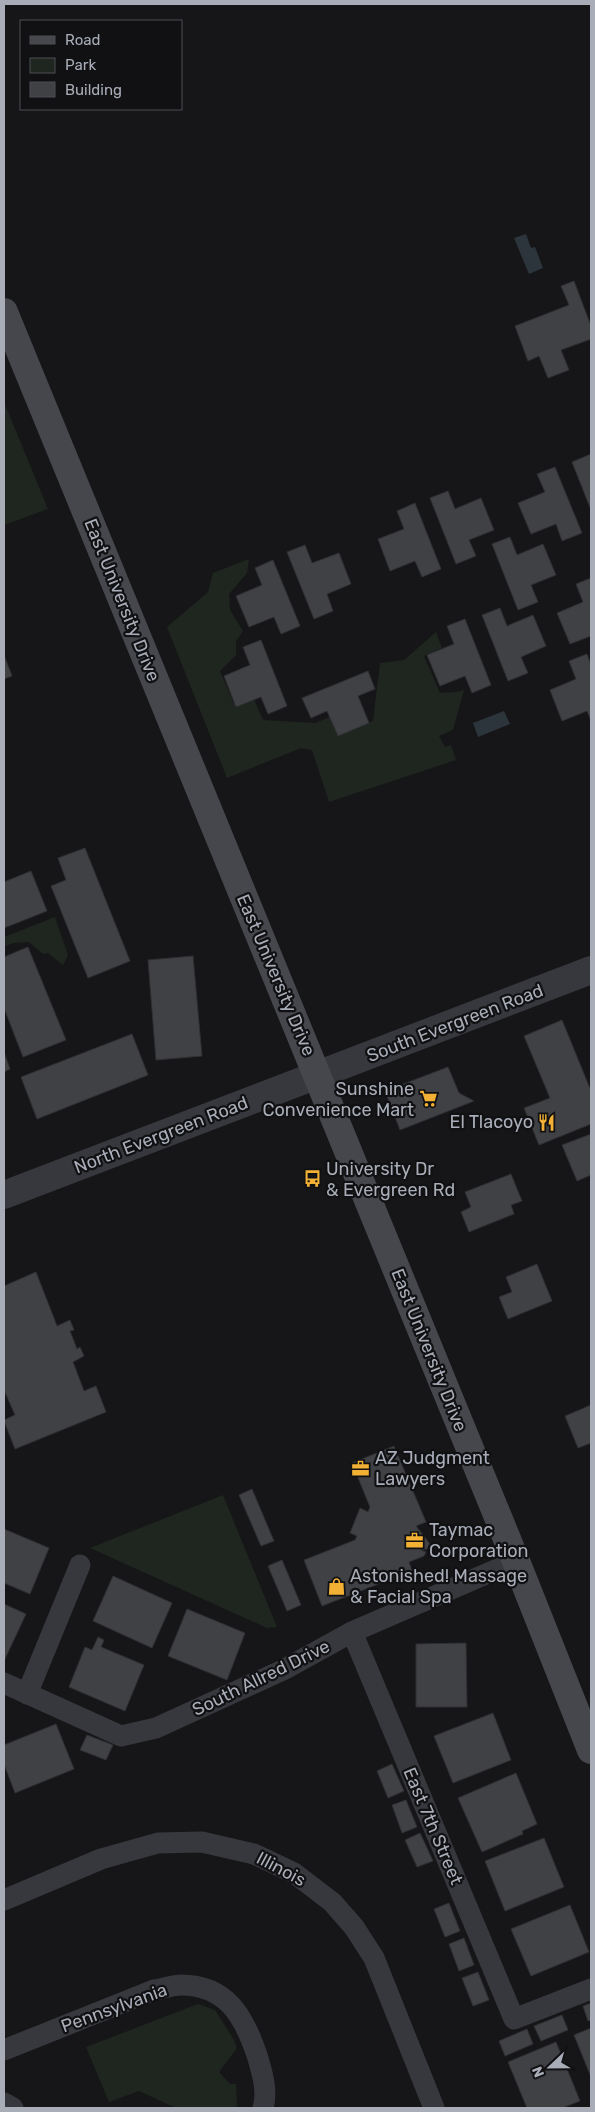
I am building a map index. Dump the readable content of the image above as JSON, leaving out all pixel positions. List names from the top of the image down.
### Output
{
  "streets": {
    "main road": ["East University Drive"],
    "street": [
      "South Evergreen Road",
      "North Evergreen Road",
      "South Allred Drive",
      "East 7th Street",
      "Illinois",
      "Pennsylvania"
    ]
  },
  "crossings": [
    ["East University Drive", "South Evergreen Road"],
    ["East University Drive", "North Evergreen Road"],
    ["East University Drive", "South Allred Drive"],
    ["South Evergreen Road", "North Evergreen Road"],
    ["South Allred Drive", "East 7th Street"]
  ],
  "places": {
    "supermarket": ["Sunshine Convenience Mart"],
    "restaurant": ["El Tlacoyo"],
    "bus stop": ["University Dr & Evergreen Rd"],
    "office": ["AZ Judgment Lawyers", "Taymac Corporation"],
    "shop": ["Astonished! Massage & Facial Spa"]
  },
  "legend": ["Road", "Park", "Building"],
  "north": "left"
}
